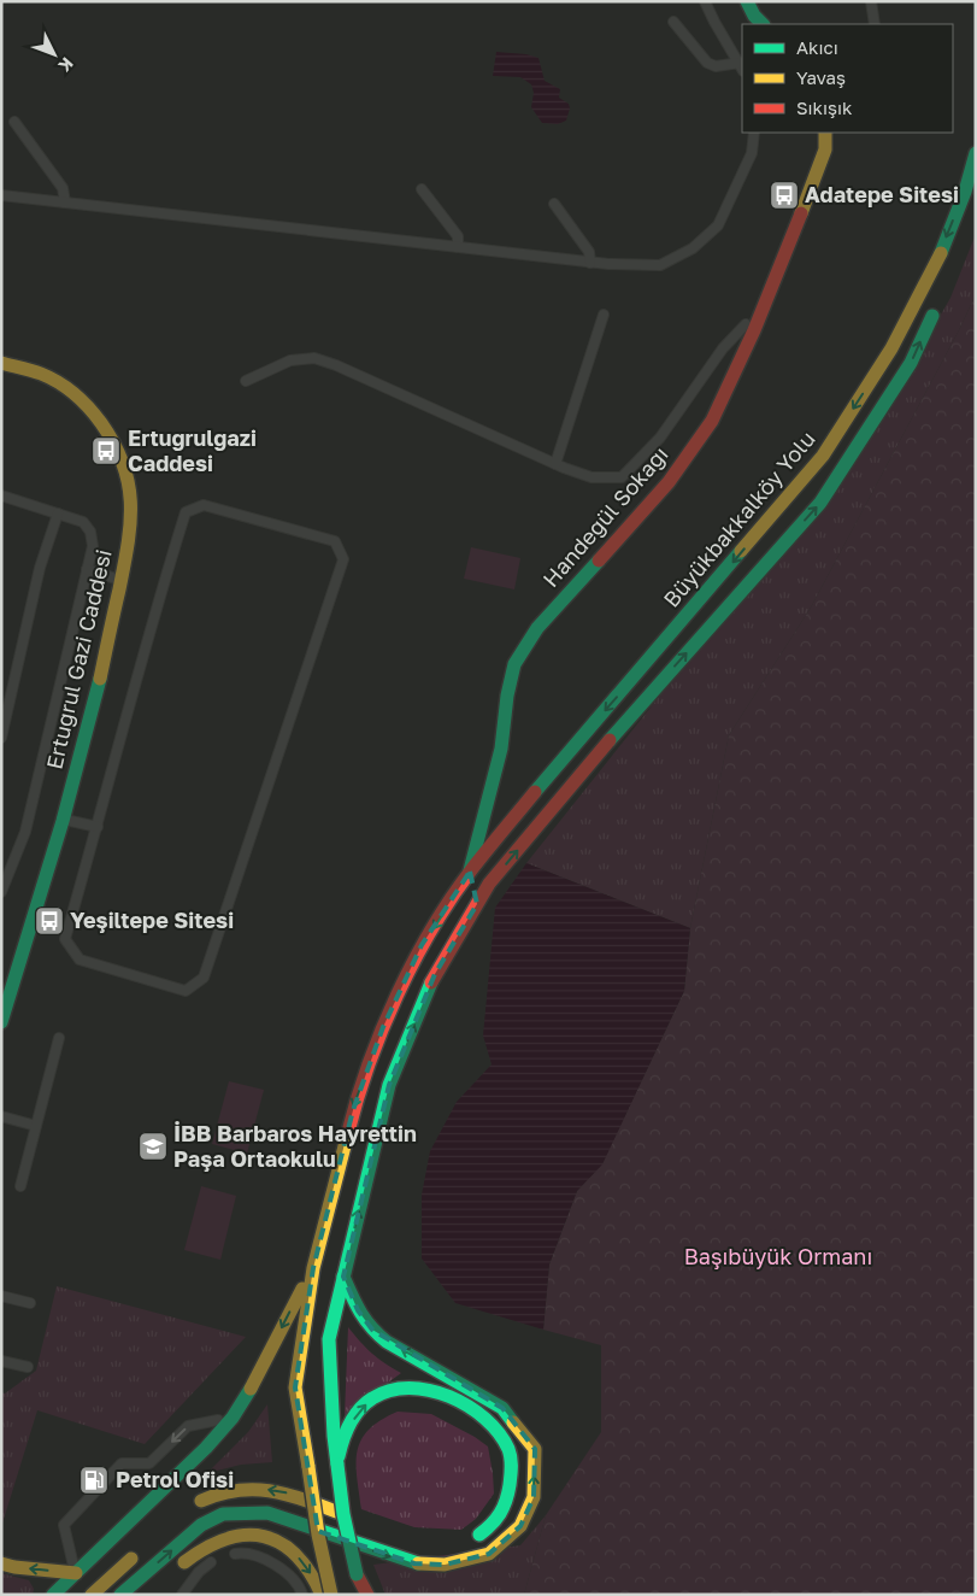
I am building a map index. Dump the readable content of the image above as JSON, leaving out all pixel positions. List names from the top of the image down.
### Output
{
  "streets": {
    "main road": ["Handegül Sokağı", "Büyükbakkalköy Yolu", "Ertuğrul Gazi Caddesi"]
  },
  "crossings": [
    ["Handegül Sokağı", "Büyükbakkalköy Yolu"]
  ],
  "parks": ["Başıbüyük Ormanı"],
  "places": {
    "bus stop": ["Adatepe Sitesi", "Ertuğrulgazi Caddesi", "Yeşiltepe Sitesi"],
    "school or university": ["İBB Barbaros Hayrettin Paşa Ortaokulu"],
    "fuel station": ["Petrol Ofisi"]
  },
  "legend": ["Akıcı", "Yavaş", "Sıkışık"],
  "north": "bottom right"
}
